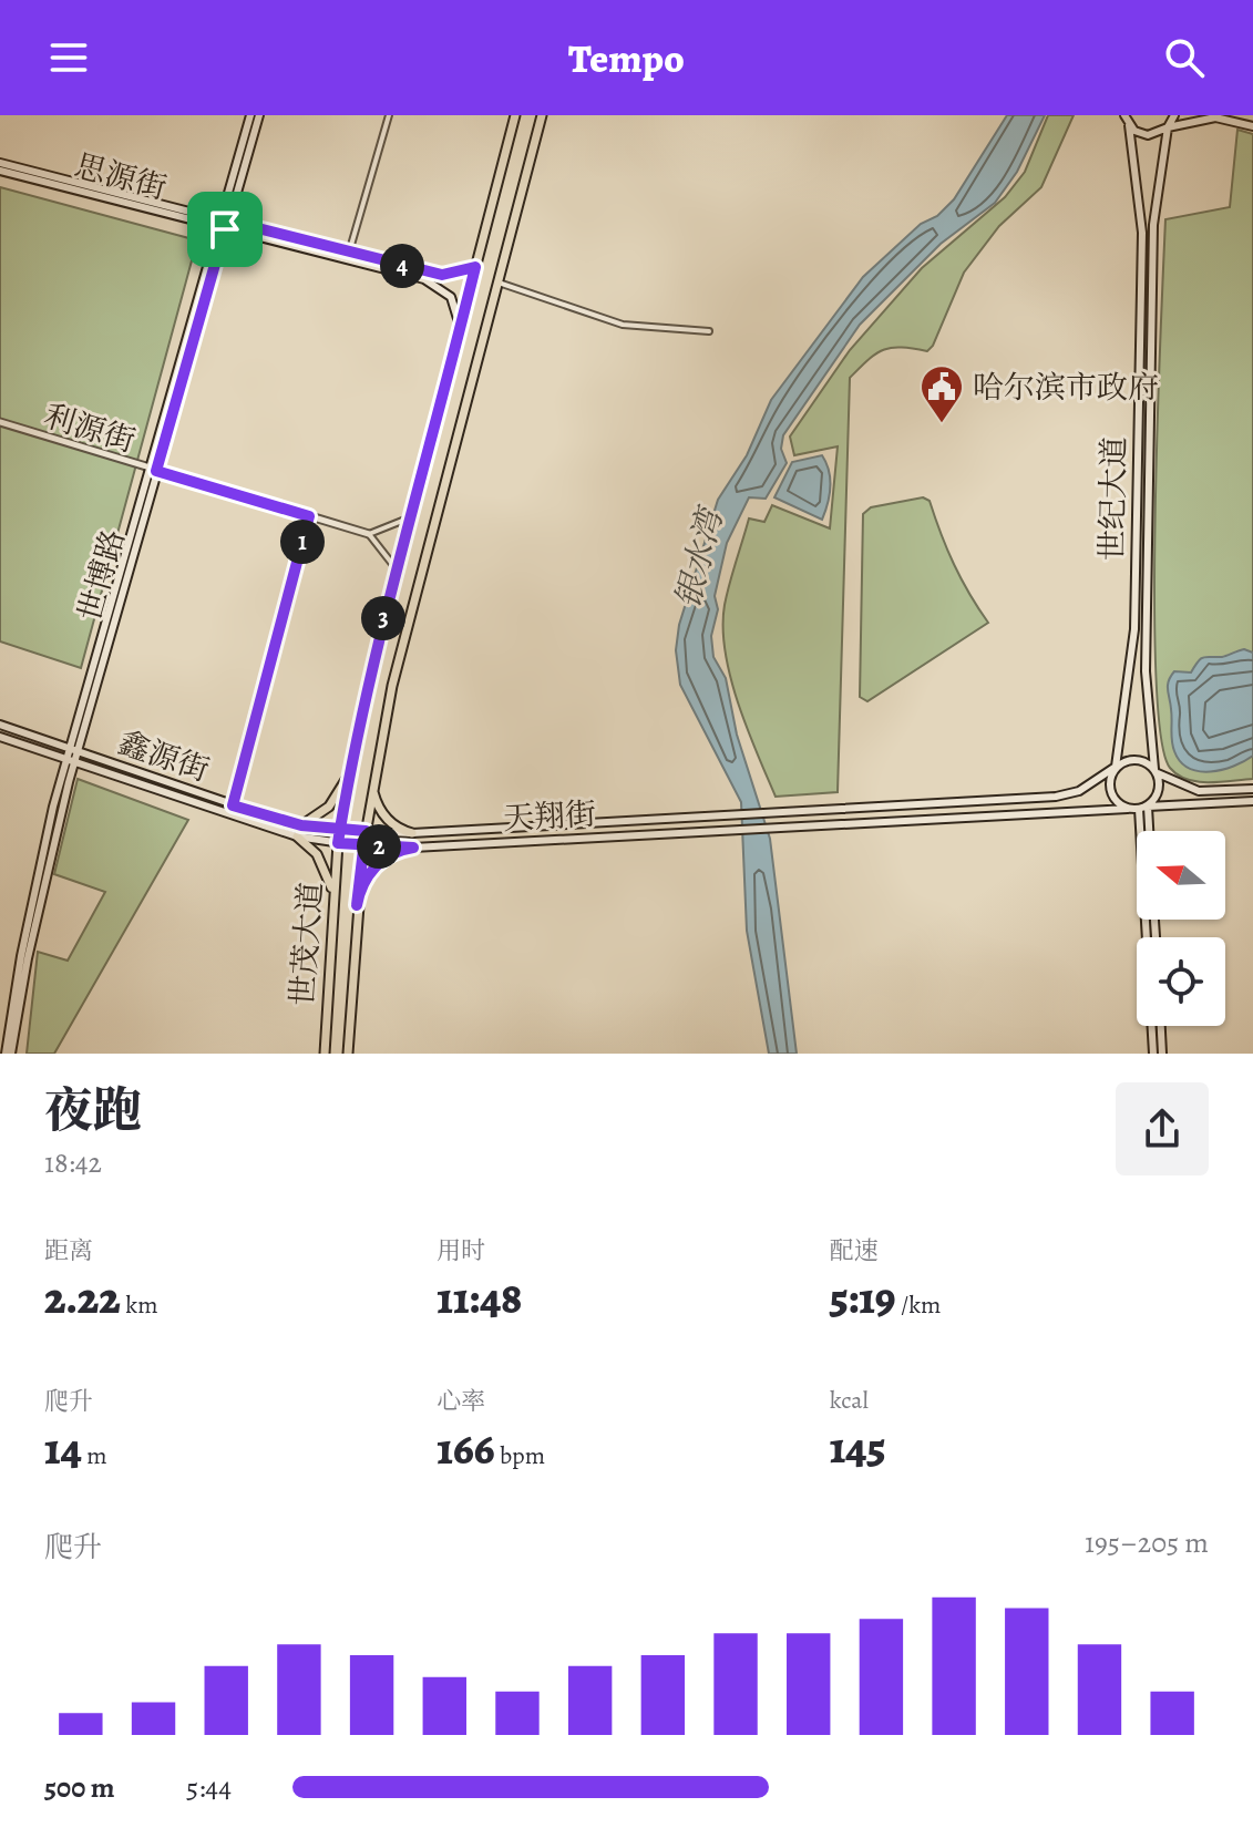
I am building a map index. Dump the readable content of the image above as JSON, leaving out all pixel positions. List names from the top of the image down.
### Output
{
  "streets": {
    "main road": [
      "思源街",
      "世纪大道",
      "世博路",
      "鑫源街",
      "天翔街",
      "世茂大道"
    ],
    "street": ["利源街"]
  },
  "crossings": [
    ["思源街", "世博路"],
    ["思源街", "世茂大道"],
    ["利源街", "世博路"],
    ["世纪大道", "天翔街"],
    ["世博路", "鑫源街"],
    ["鑫源街", "天翔街"],
    ["鑫源街", "世茂大道"],
    ["天翔街", "世茂大道"]
  ],
  "water": ["银水湾"],
  "places": {
    "public building": ["哈尔滨市政府"]
  },
  "north": "left",
  "page": {
    "header": "Tempo",
    "pins": [
      "4",
      "1",
      "3",
      "2"
    ],
    "heading": ["夜跑", "18:42"],
    "stats": [
      ["距离", "2.22 km"],
      ["用时", "11:48"],
      ["配速", "5:19 /km"],
      ["爬升", "14 m"],
      ["心率", "166 bpm"],
      ["kcal", "145"]
    ],
    "chart": ["爬升", "195–205 m"],
    "list": [
      {
        "name": "500 m",
        "note": "5:44"
      }
    ]
  }
}
